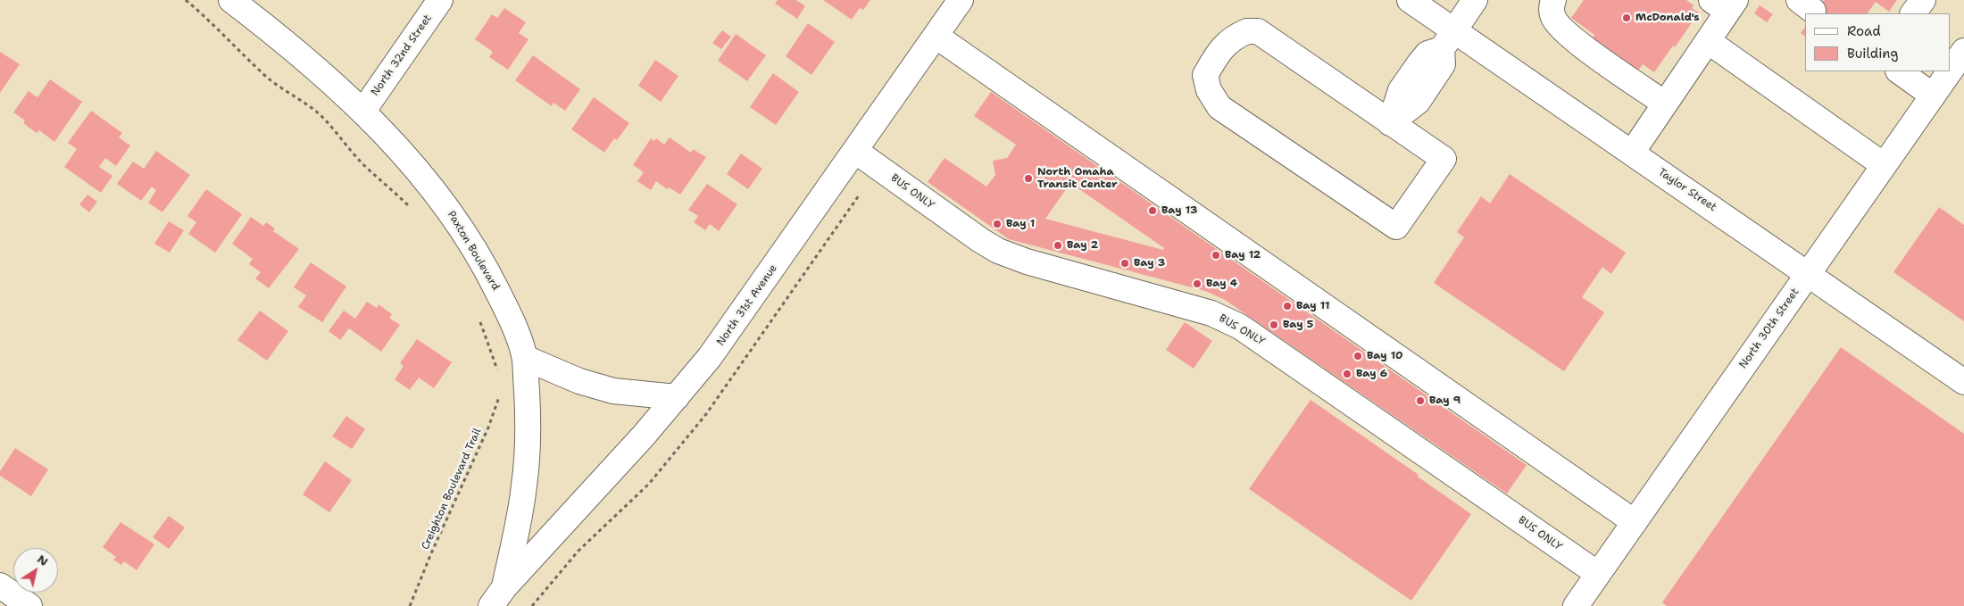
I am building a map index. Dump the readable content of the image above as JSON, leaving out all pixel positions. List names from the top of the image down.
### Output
{
  "streets": {
    "street": [
      "North 32nd Street",
      "Taylor Street",
      "BUS ONLY",
      "Paxton Boulevard",
      "North 31st Avenue",
      "North 30th Street"
    ],
    "path": ["Creighton Boulevard Trail"]
  },
  "crossings": [
    ["North 32nd Street", "Paxton Boulevard"],
    ["Taylor Street", "North 30th Street"],
    ["BUS ONLY", "North 31st Avenue"],
    ["BUS ONLY", "North 30th Street"],
    ["Paxton Boulevard", "North 31st Avenue"]
  ],
  "places": [
    "McDonald's",
    "North Omaha Transit Center",
    "Bay 13",
    "Bay 1",
    "Bay 2",
    "Bay 12",
    "Bay 3",
    "Bay 4",
    "Bay 11",
    "Bay 5",
    "Bay 10",
    "Bay 6",
    "Bay 9"
  ],
  "legend": ["Road", "Building"],
  "north": "top right"
}
